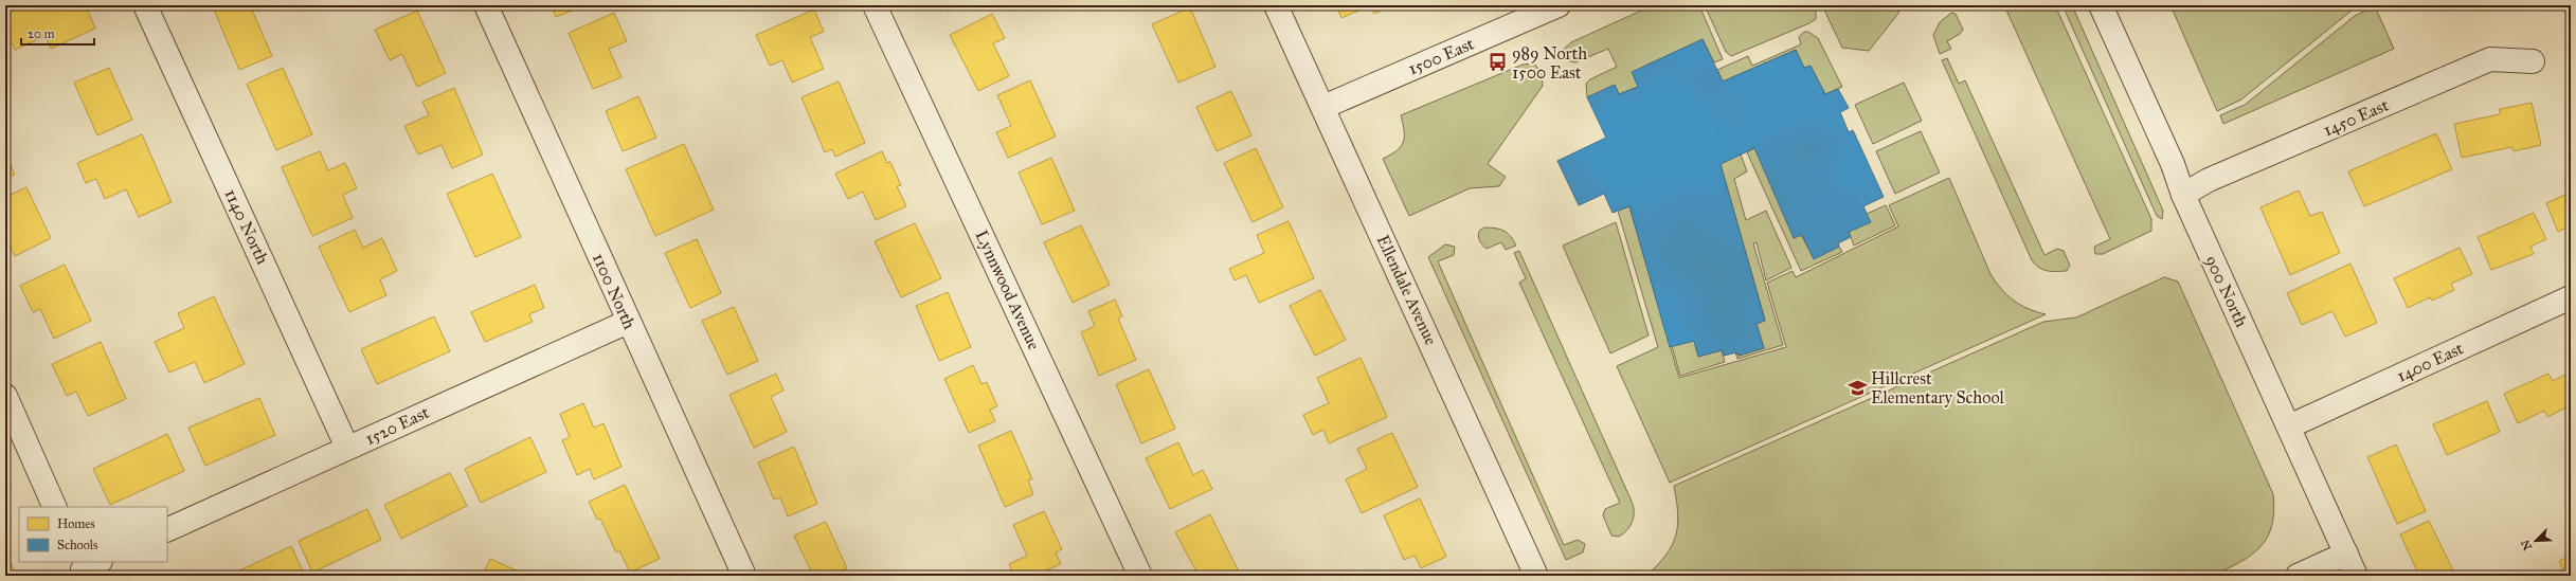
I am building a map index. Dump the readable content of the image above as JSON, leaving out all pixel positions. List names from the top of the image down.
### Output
{
  "streets": {
    "street": [
      "1500 East",
      "1450 East",
      "1140 North",
      "Lynnwood Avenue",
      "Ellendale Avenue",
      "1100 North",
      "900 North",
      "1400 East",
      "1520 East"
    ]
  },
  "crossings": [
    ["1500 East", "Ellendale Avenue"],
    ["1450 East", "900 North"],
    ["1140 North", "1520 East"],
    ["1100 North", "1520 East"],
    ["900 North", "1400 East"]
  ],
  "places": {
    "bus stop": ["989 North 1500 East"],
    "school or university": ["Hillcrest Elementary School"]
  },
  "legend": ["Homes", "Schools"],
  "scale_bar": "20 m",
  "north": "bottom left"
}
